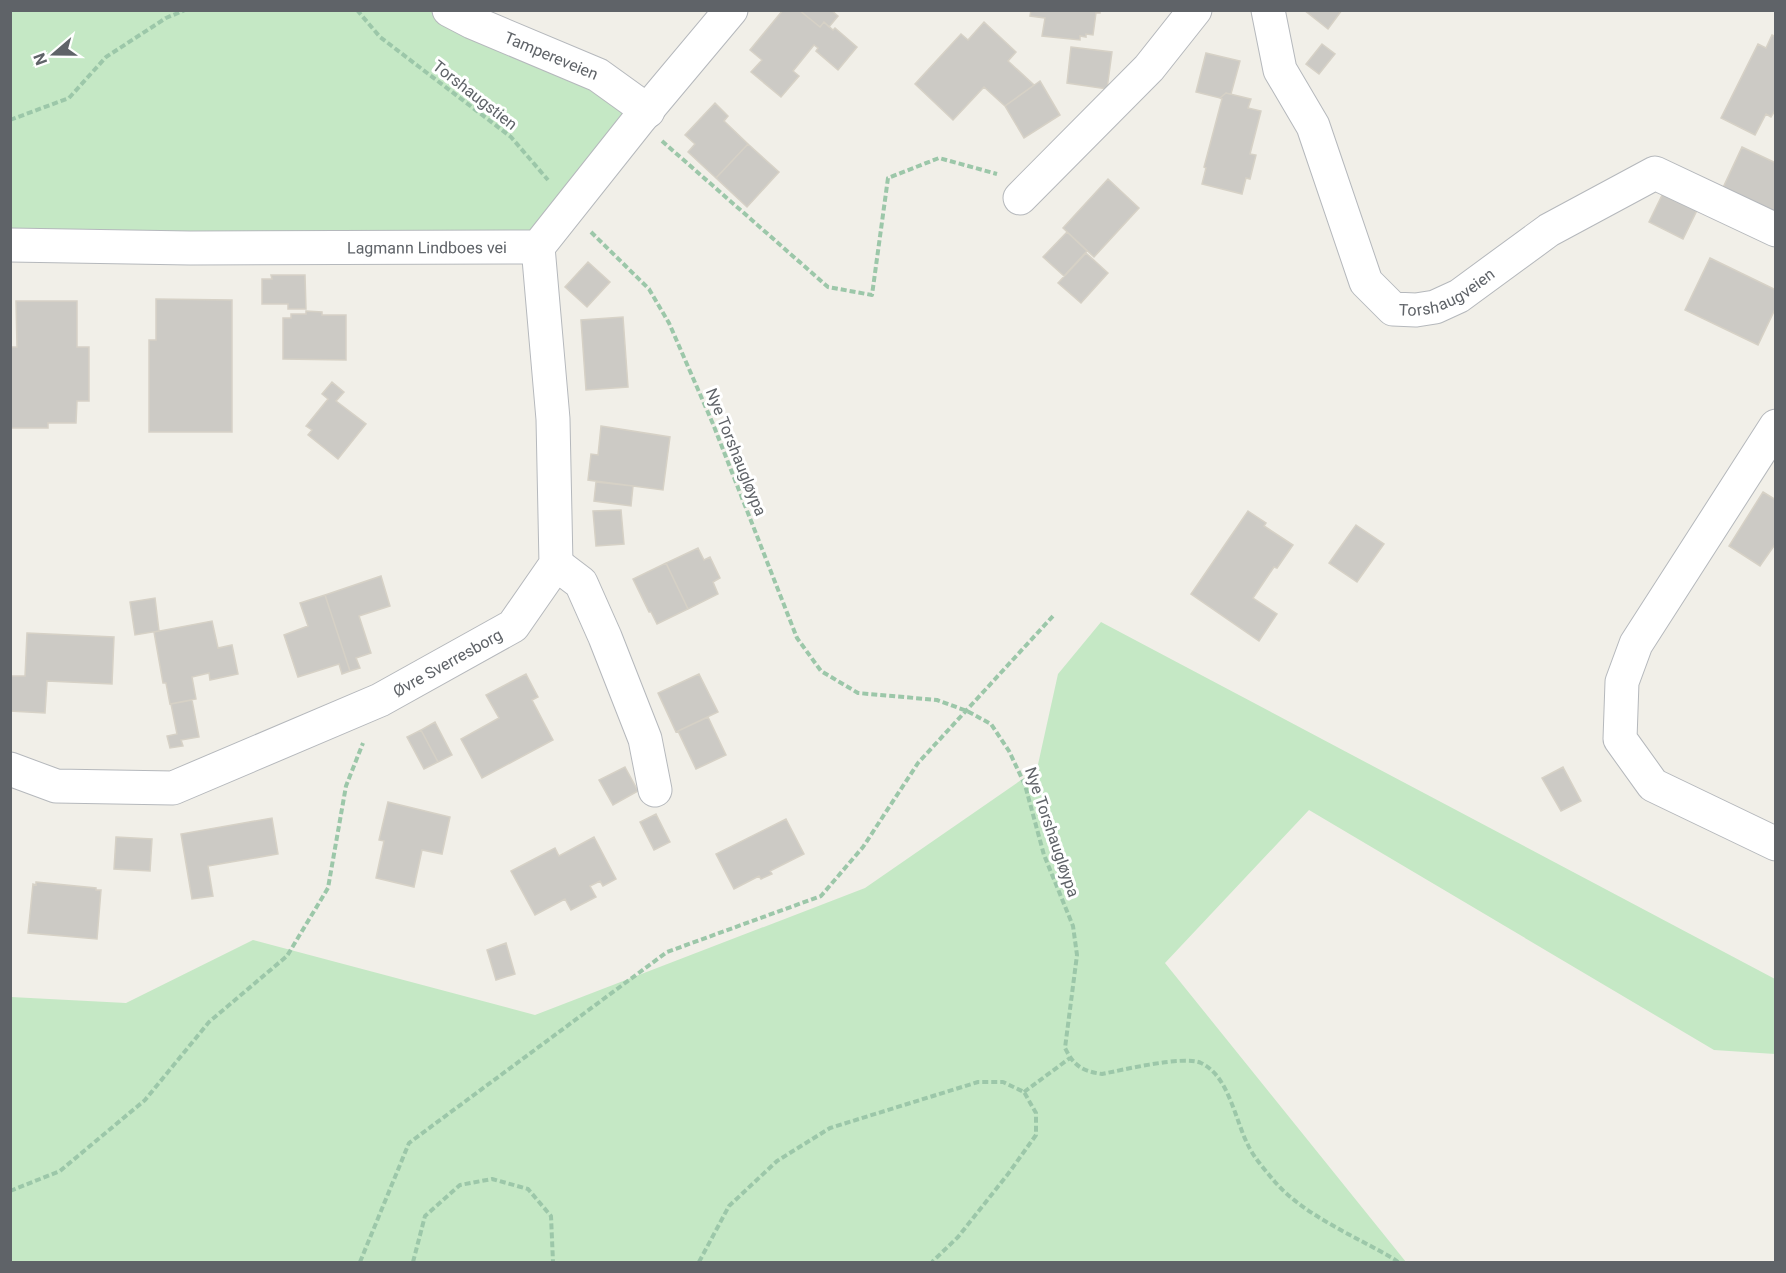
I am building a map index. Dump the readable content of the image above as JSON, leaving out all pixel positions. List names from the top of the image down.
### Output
{
  "streets": {
    "street": [
      "Tampereveien",
      "Lagmann Lindboes vei",
      "Torshaugveien",
      "Øvre Sverresborg"
    ],
    "path": ["Torshaugstien", "Nye Torshaugløypa"]
  },
  "crossings": [
    ["Torshaugstien", "Nye Torshaugløypa"]
  ],
  "north": "left"
}
